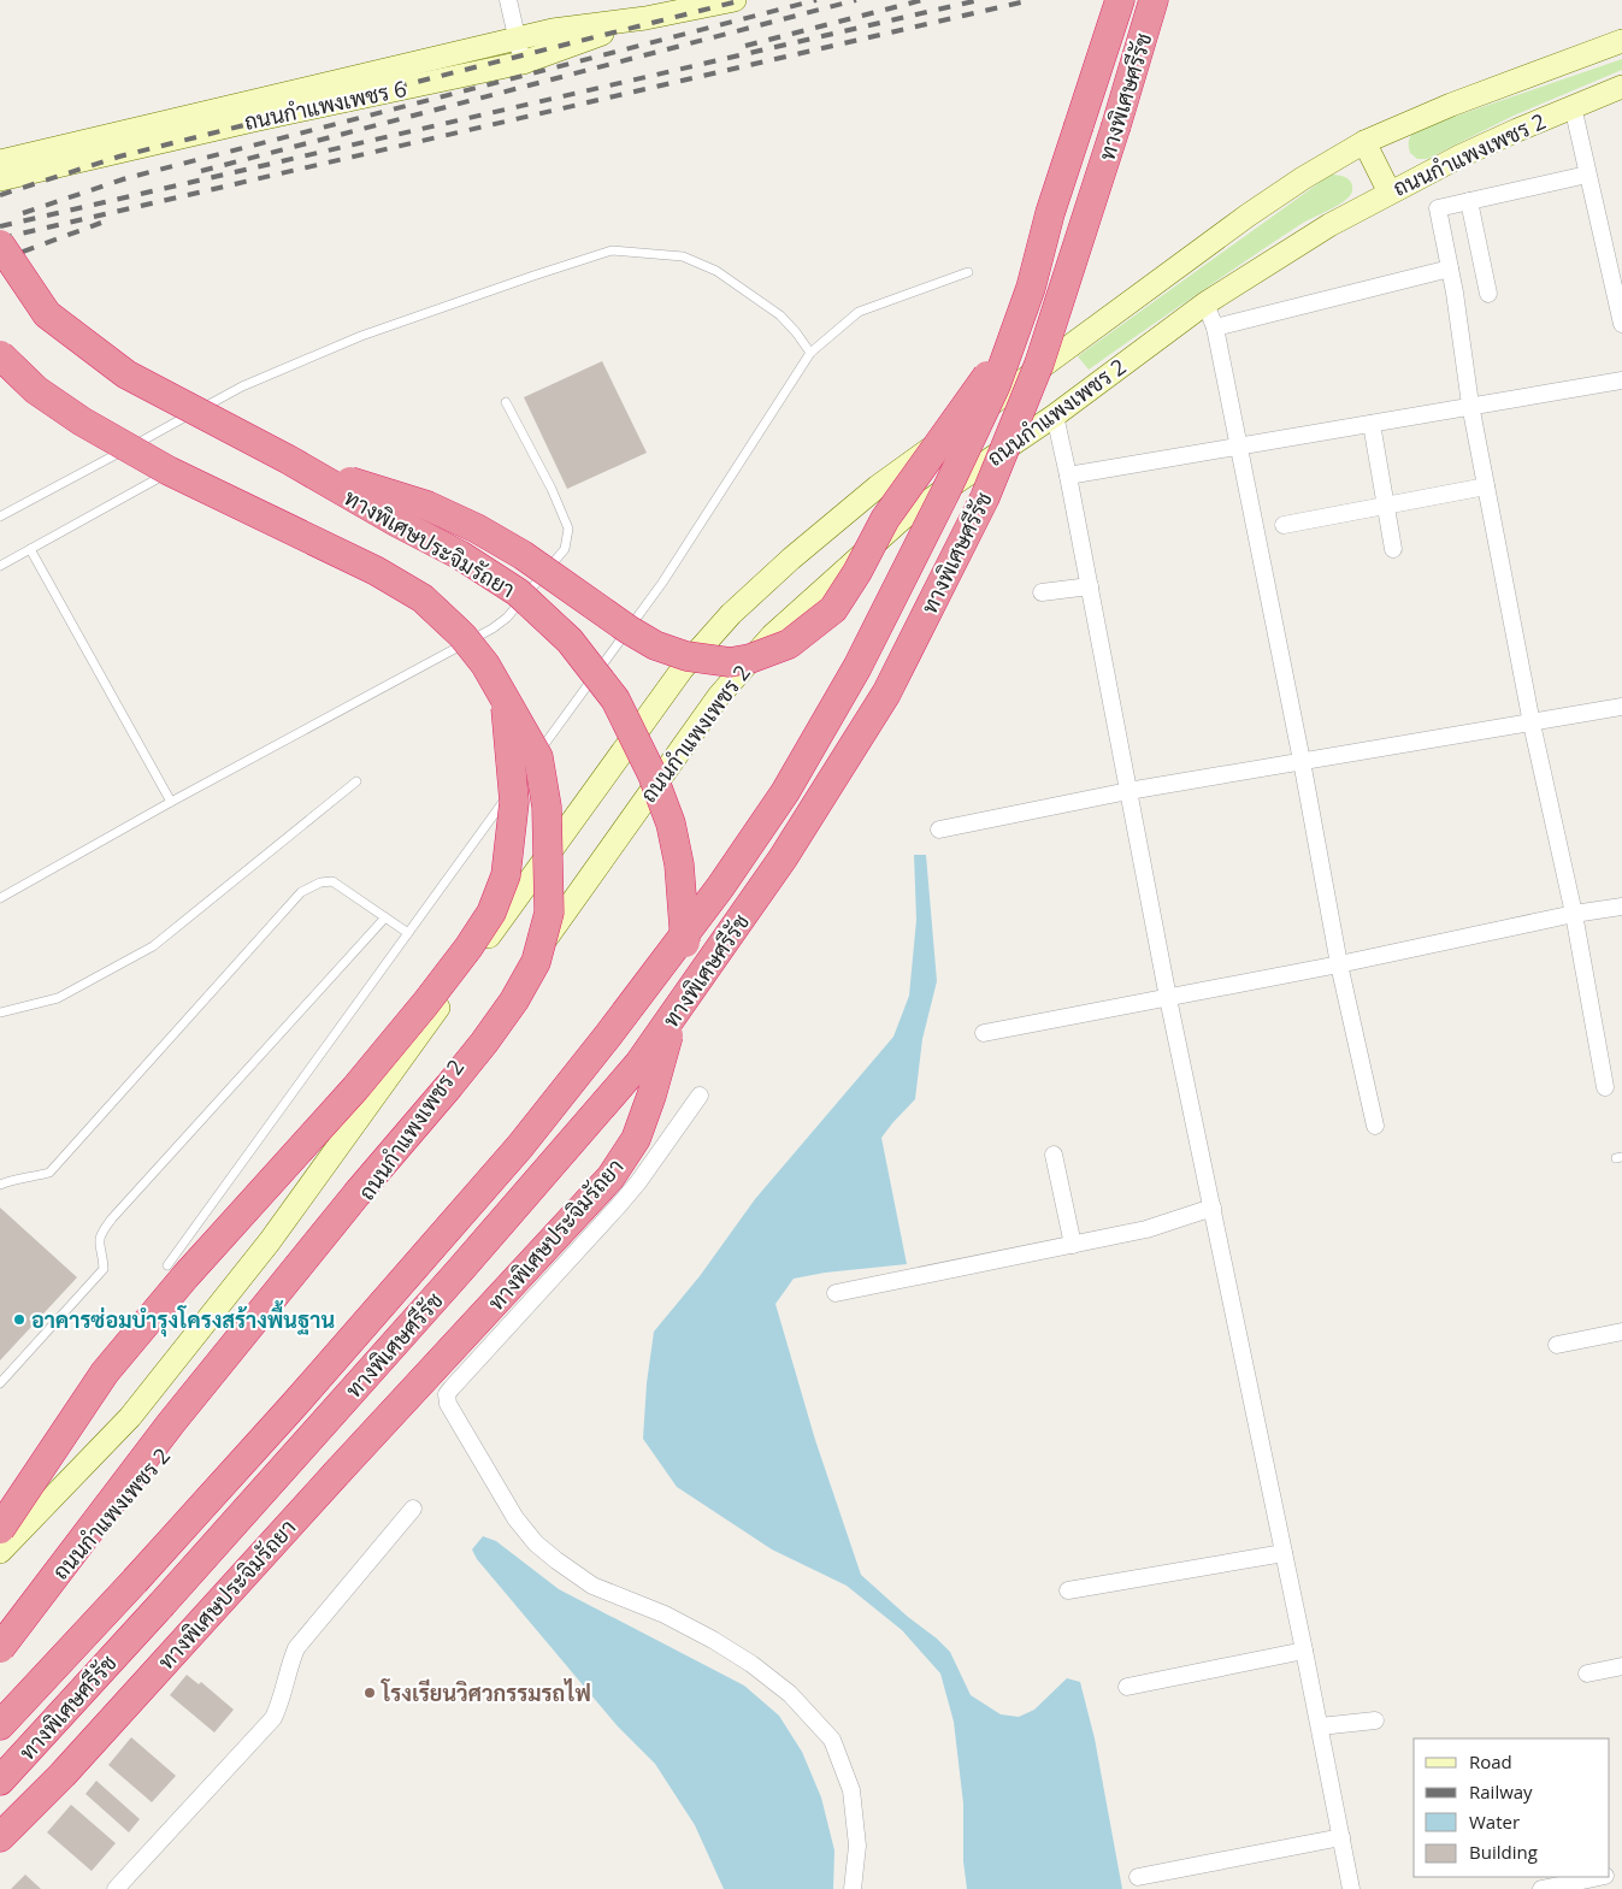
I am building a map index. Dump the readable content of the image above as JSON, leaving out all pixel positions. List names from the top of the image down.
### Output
{
  "streets": {
    "highway": ["ทางพิเศษศรีรัช", "ทางพิเศษประจิมรัถยา"],
    "main road": ["ถนนกำแพงเพชร 6", "ถนนกำแพงเพชร 2"]
  },
  "places": ["อาคารซ่อมบำรุงโครงสร้างพื้นฐาน", "โรงเรียนวิศวกรรมรถไฟ"],
  "legend": [
    "Road",
    "Railway",
    "Water",
    "Building"
  ]
}
